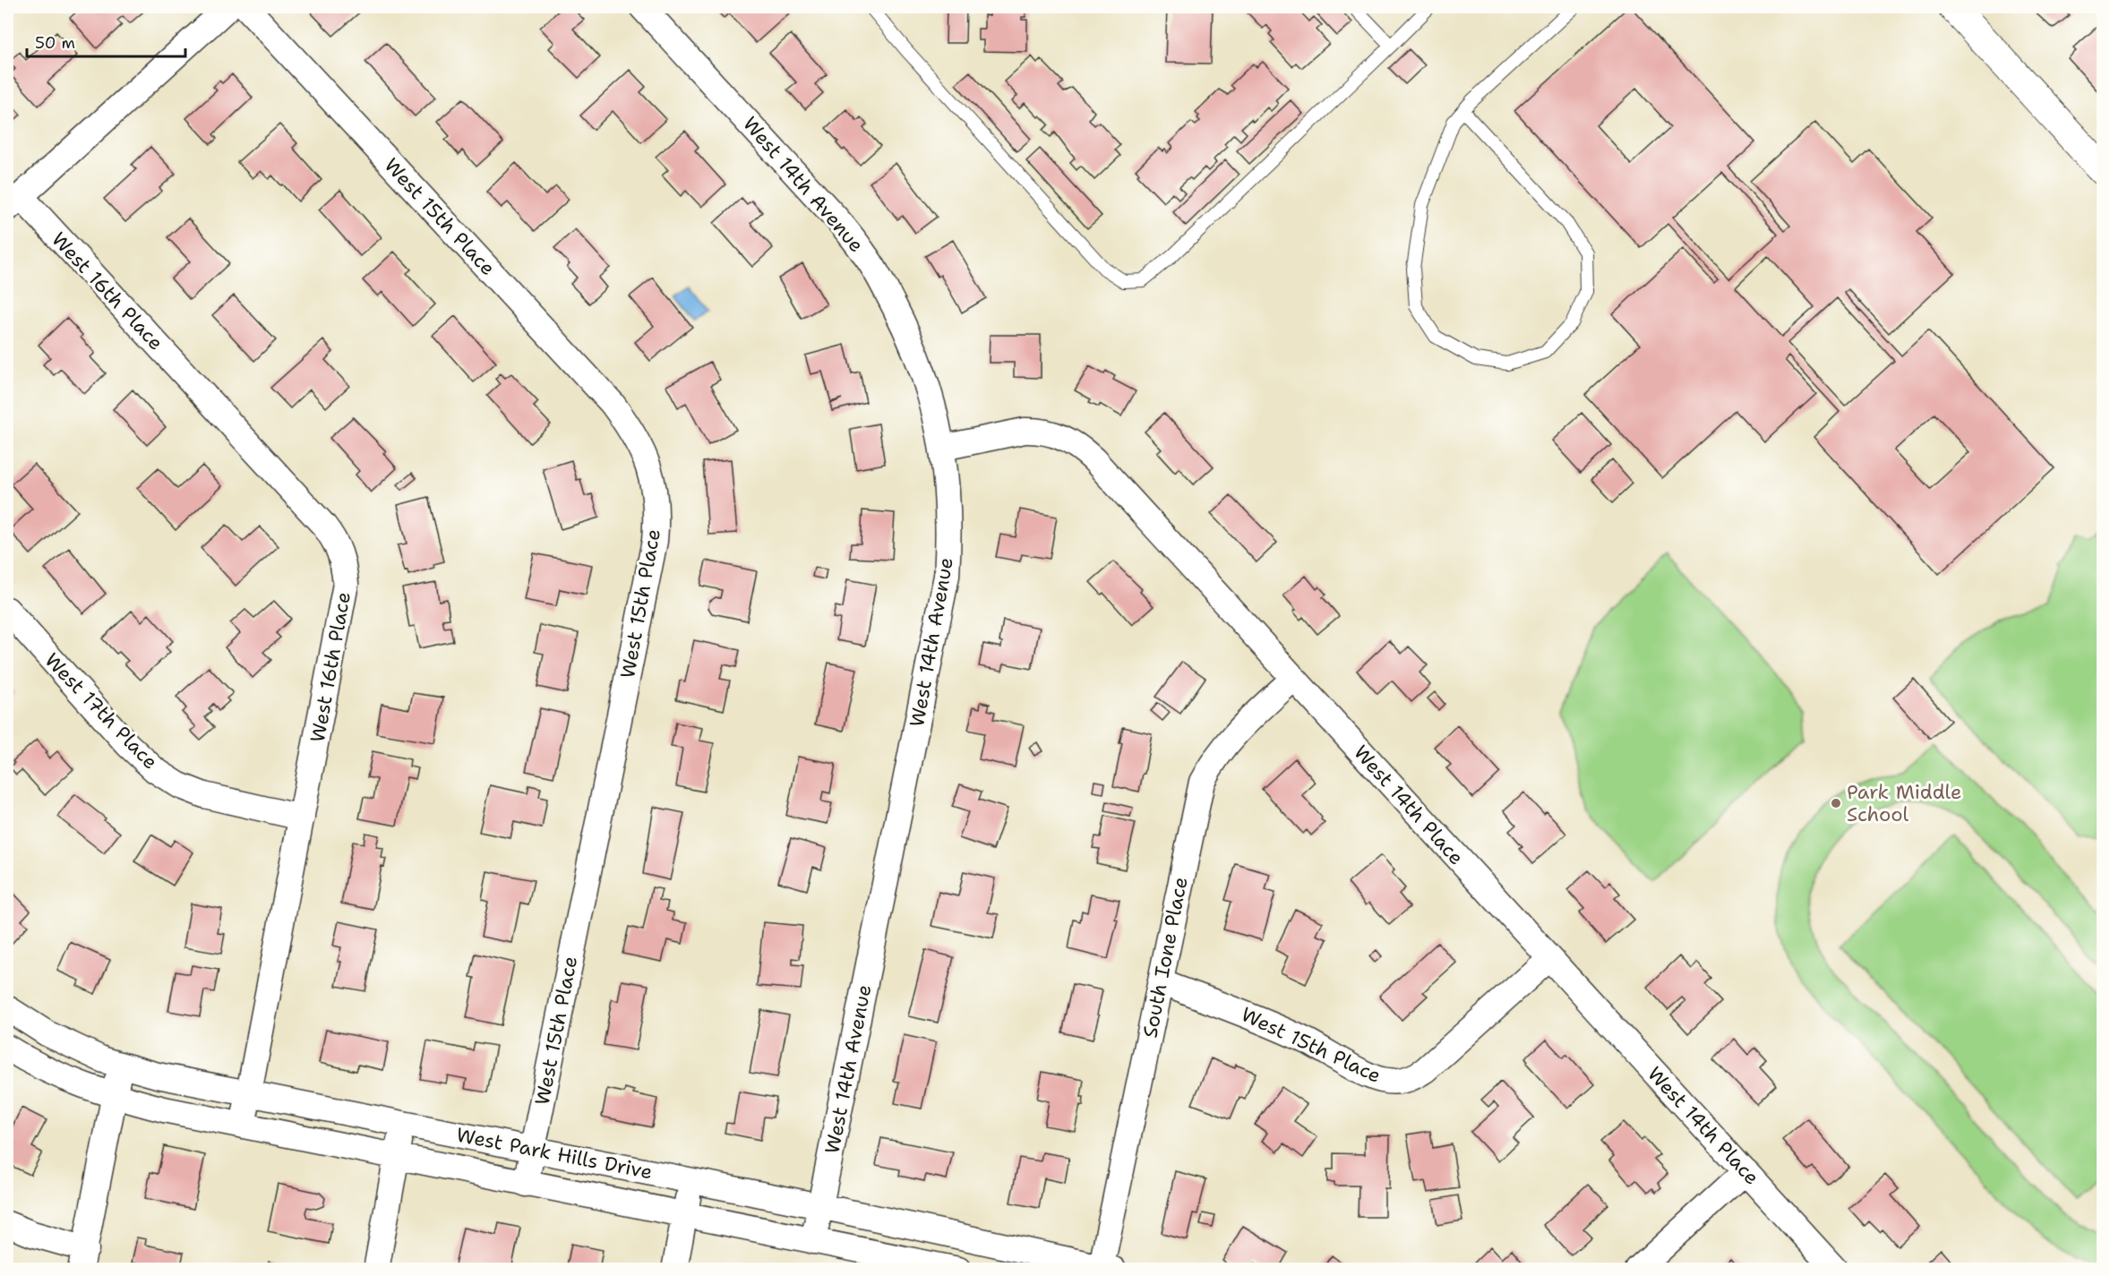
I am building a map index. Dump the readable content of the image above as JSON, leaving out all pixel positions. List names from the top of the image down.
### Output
{
  "streets": {
    "street": [
      "West 14th Avenue",
      "West 15th Place",
      "West 16th Place",
      "West 17th Place",
      "West 14th Place",
      "South Ione Place",
      "West Park Hills Drive"
    ]
  },
  "crossings": [
    ["West 14th Avenue", "West 14th Place"],
    ["West 14th Avenue", "West Park Hills Drive"],
    ["West 15th Place", "West 14th Place"],
    ["West 15th Place", "South Ione Place"],
    ["West 15th Place", "West Park Hills Drive"],
    ["West 16th Place", "West 17th Place"],
    ["West 16th Place", "West Park Hills Drive"],
    ["West 14th Place", "South Ione Place"],
    ["South Ione Place", "West Park Hills Drive"]
  ],
  "places": ["Park Middle School"],
  "scale_bar": "50 m"
}
